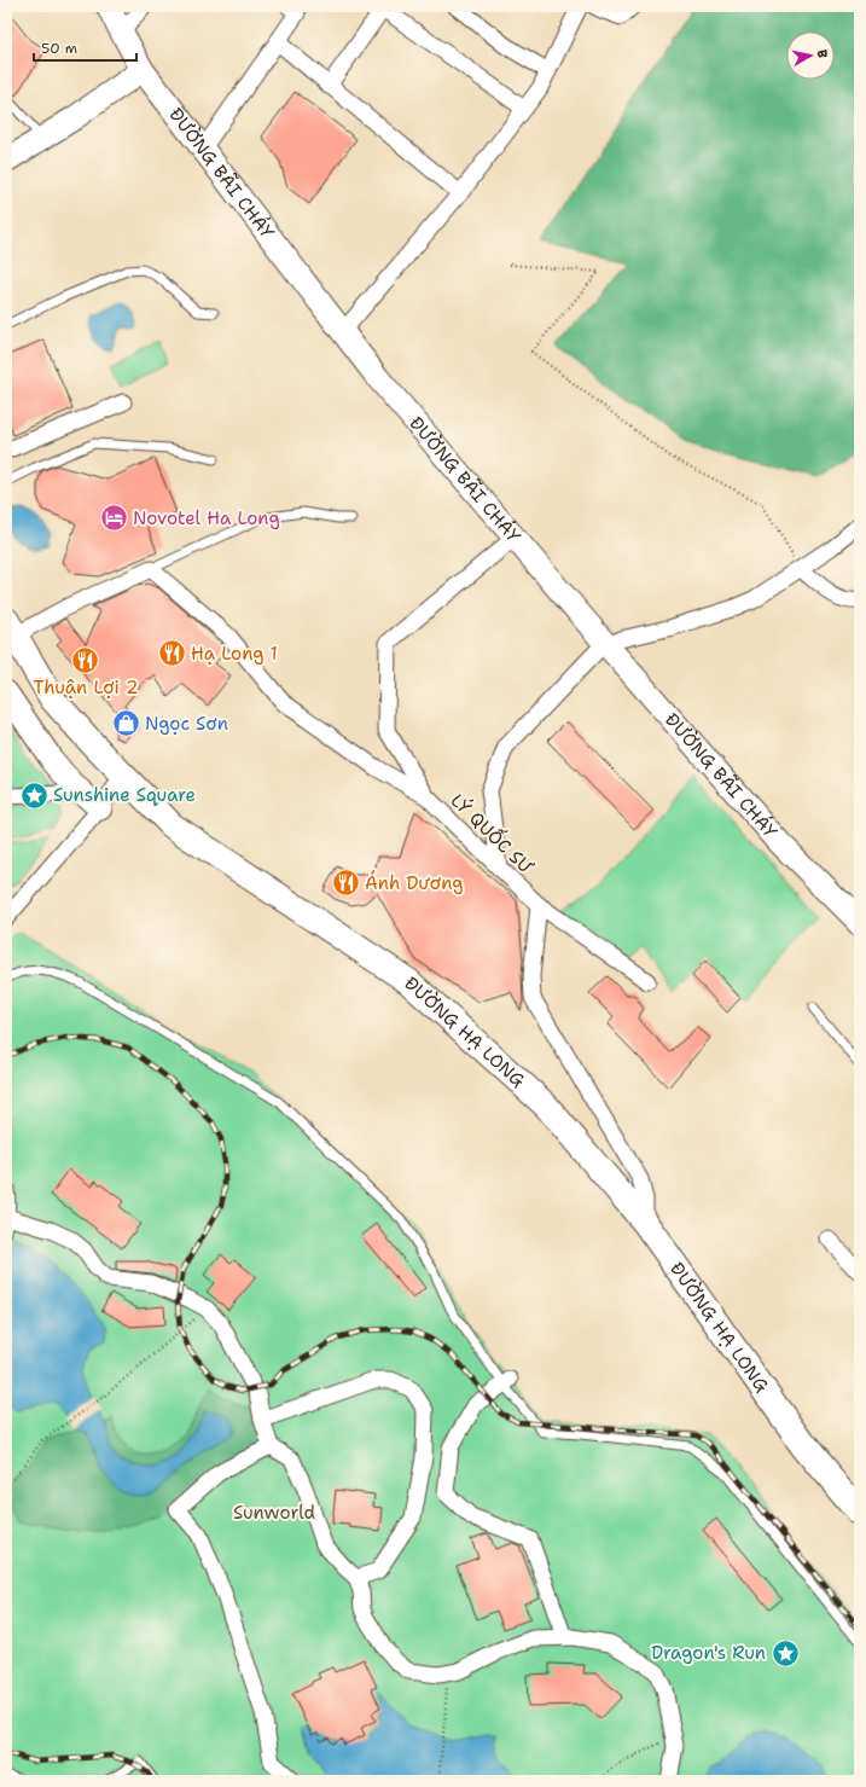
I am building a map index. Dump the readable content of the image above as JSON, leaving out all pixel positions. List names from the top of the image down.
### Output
{
  "streets": {
    "main road": ["ĐƯỜNG BÃI CHÁY", "ĐƯỜNG HẠ LONG"],
    "street": ["LÝ QUỐC SƯ"]
  },
  "parks": ["Sunworld"],
  "places": {
    "hotel": ["Novotel Ha Long"],
    "restaurant": ["Hạ Long 1", "Thuận Lợi 2", "Ánh Dương"],
    "shop": ["Ngọc Sơn"],
    "place": ["Sunshine Square", "Dragon's Run"]
  },
  "scale_bar": "50 m",
  "north": "right"
}
